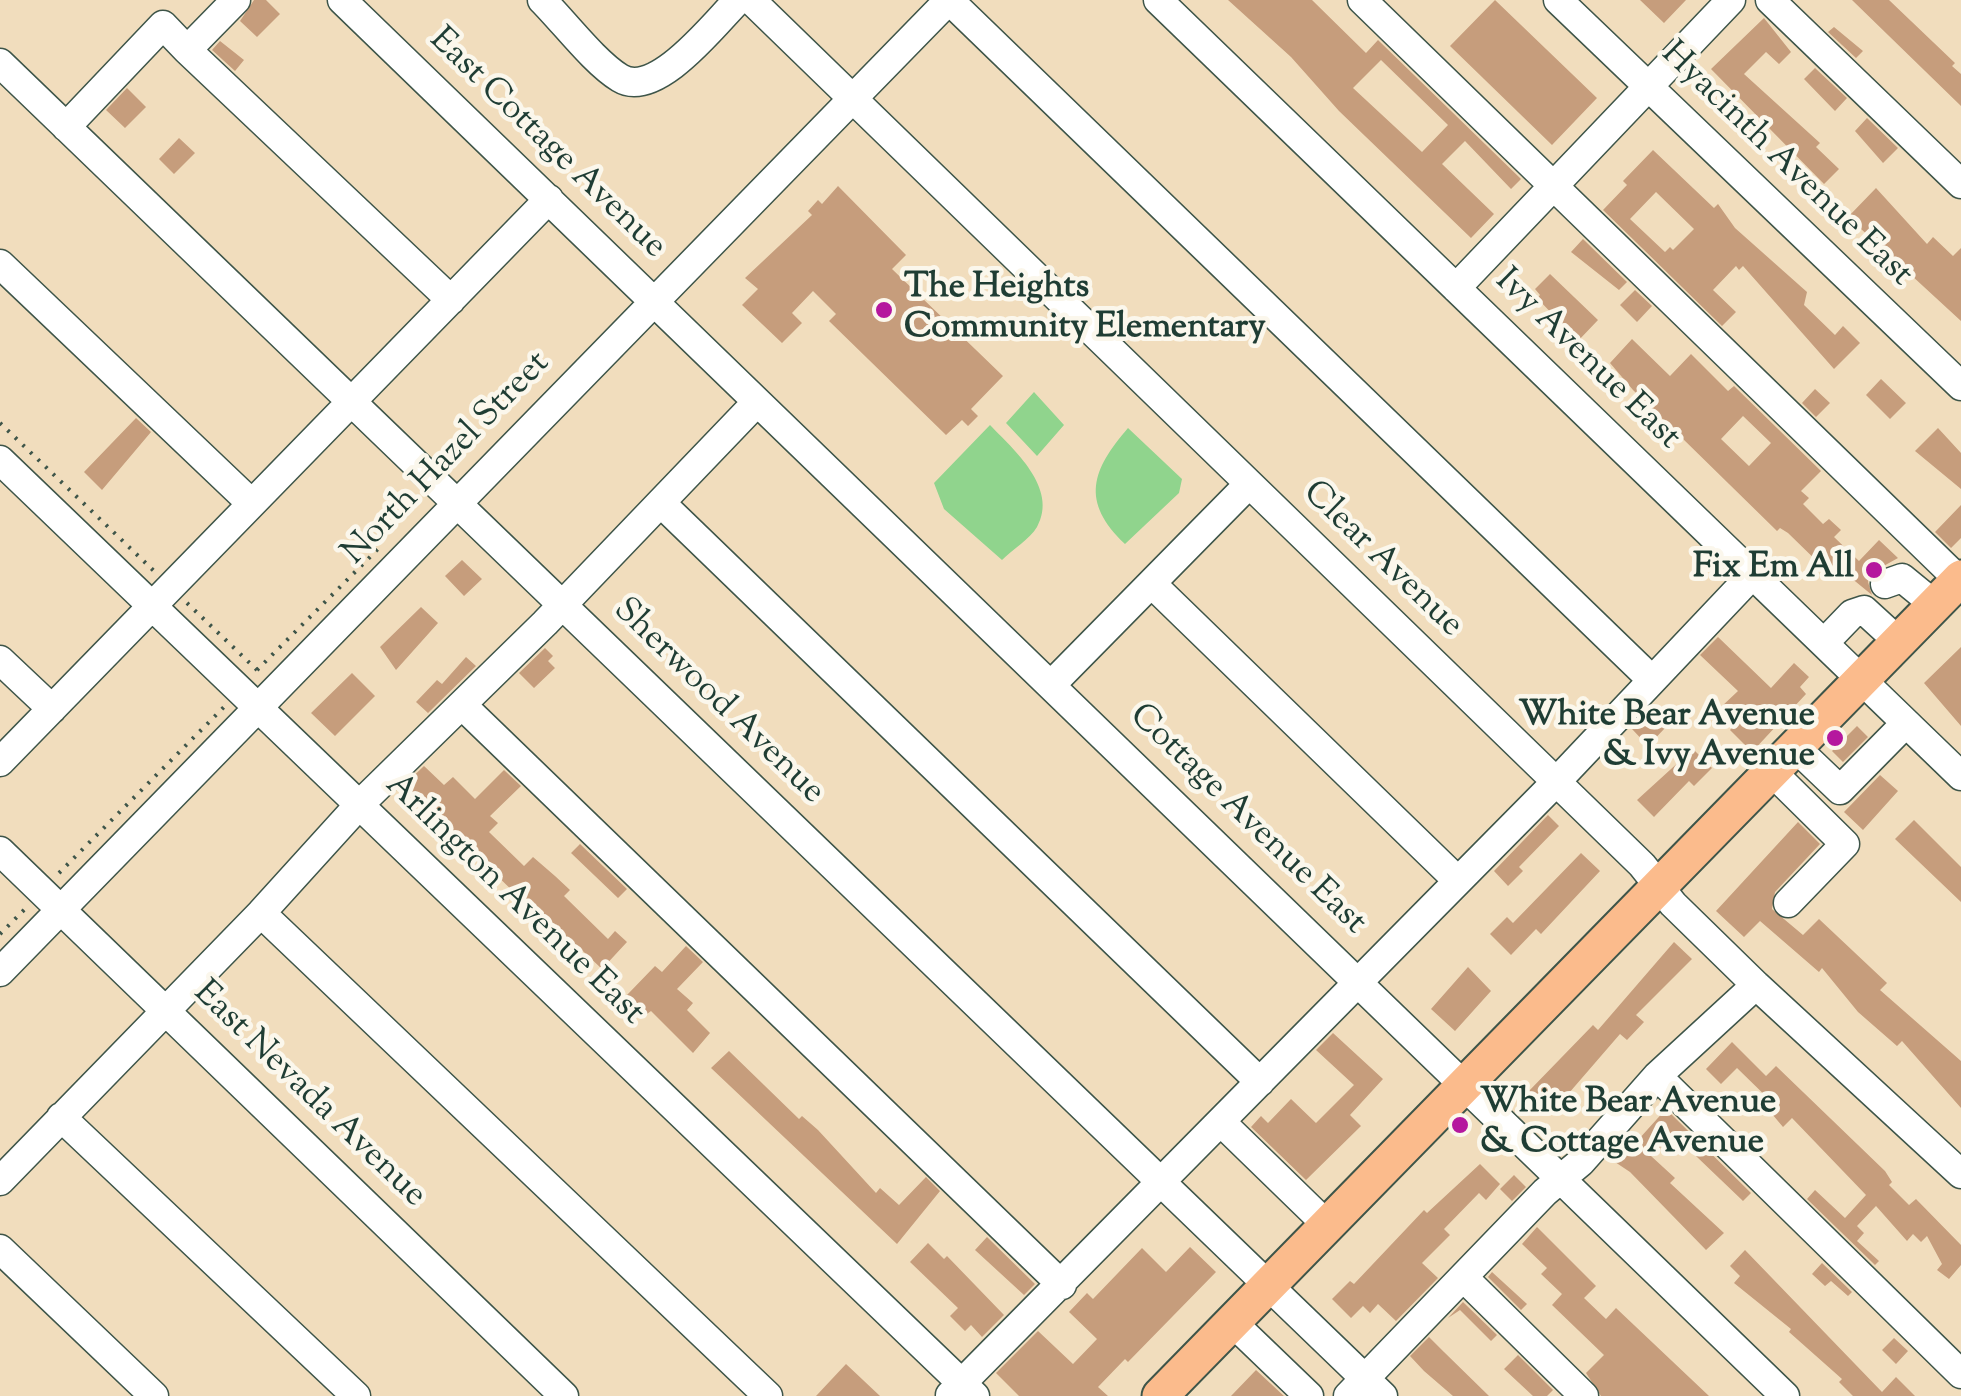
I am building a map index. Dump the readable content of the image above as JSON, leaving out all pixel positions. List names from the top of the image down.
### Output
{
  "streets": {
    "street": [
      "East Cottage Avenue",
      "Hyacinth Avenue East",
      "Ivy Avenue East",
      "North Hazel Street",
      "Clear Avenue",
      "Sherwood Avenue",
      "Cottage Avenue East",
      "Arlington Avenue East",
      "East Nevada Avenue"
    ]
  },
  "crossings": [
    ["East Cottage Avenue", "North Hazel Street"],
    ["East Cottage Avenue", "Cottage Avenue East"],
    ["North Hazel Street", "Clear Avenue"],
    ["North Hazel Street", "Sherwood Avenue"],
    ["North Hazel Street", "Cottage Avenue East"],
    ["North Hazel Street", "Arlington Avenue East"],
    ["North Hazel Street", "East Nevada Avenue"]
  ],
  "places": [
    "The Heights Community Elementary",
    "Fix Em All",
    "White Bear Avenue & Ivy Avenue",
    "White Bear Avenue & Cottage Avenue"
  ]
}
